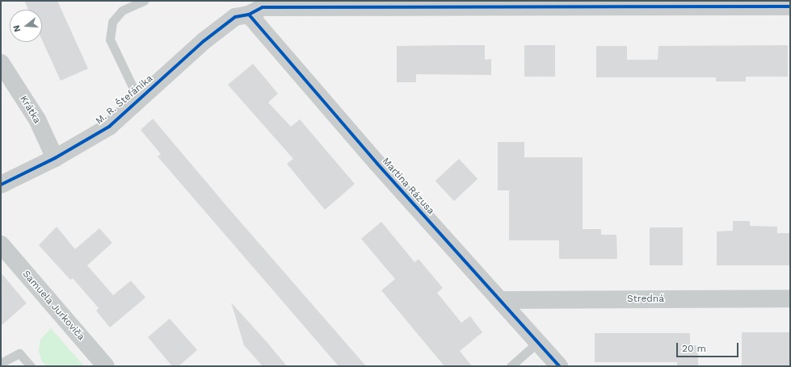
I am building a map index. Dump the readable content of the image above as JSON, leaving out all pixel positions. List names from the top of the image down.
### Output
{
  "streets": {
    "street": [
      "M. R. Štefánika",
      "Krátka",
      "Martina Rázusa",
      "Stredná",
      "Samuela Jurkoviča"
    ]
  },
  "crossings": [
    ["M. R. Štefánika", "Krátka"],
    ["M. R. Štefánika", "Martina Rázusa"],
    ["Martina Rázusa", "Stredná"]
  ],
  "scale_bar": "20 m",
  "north": "left"
}
